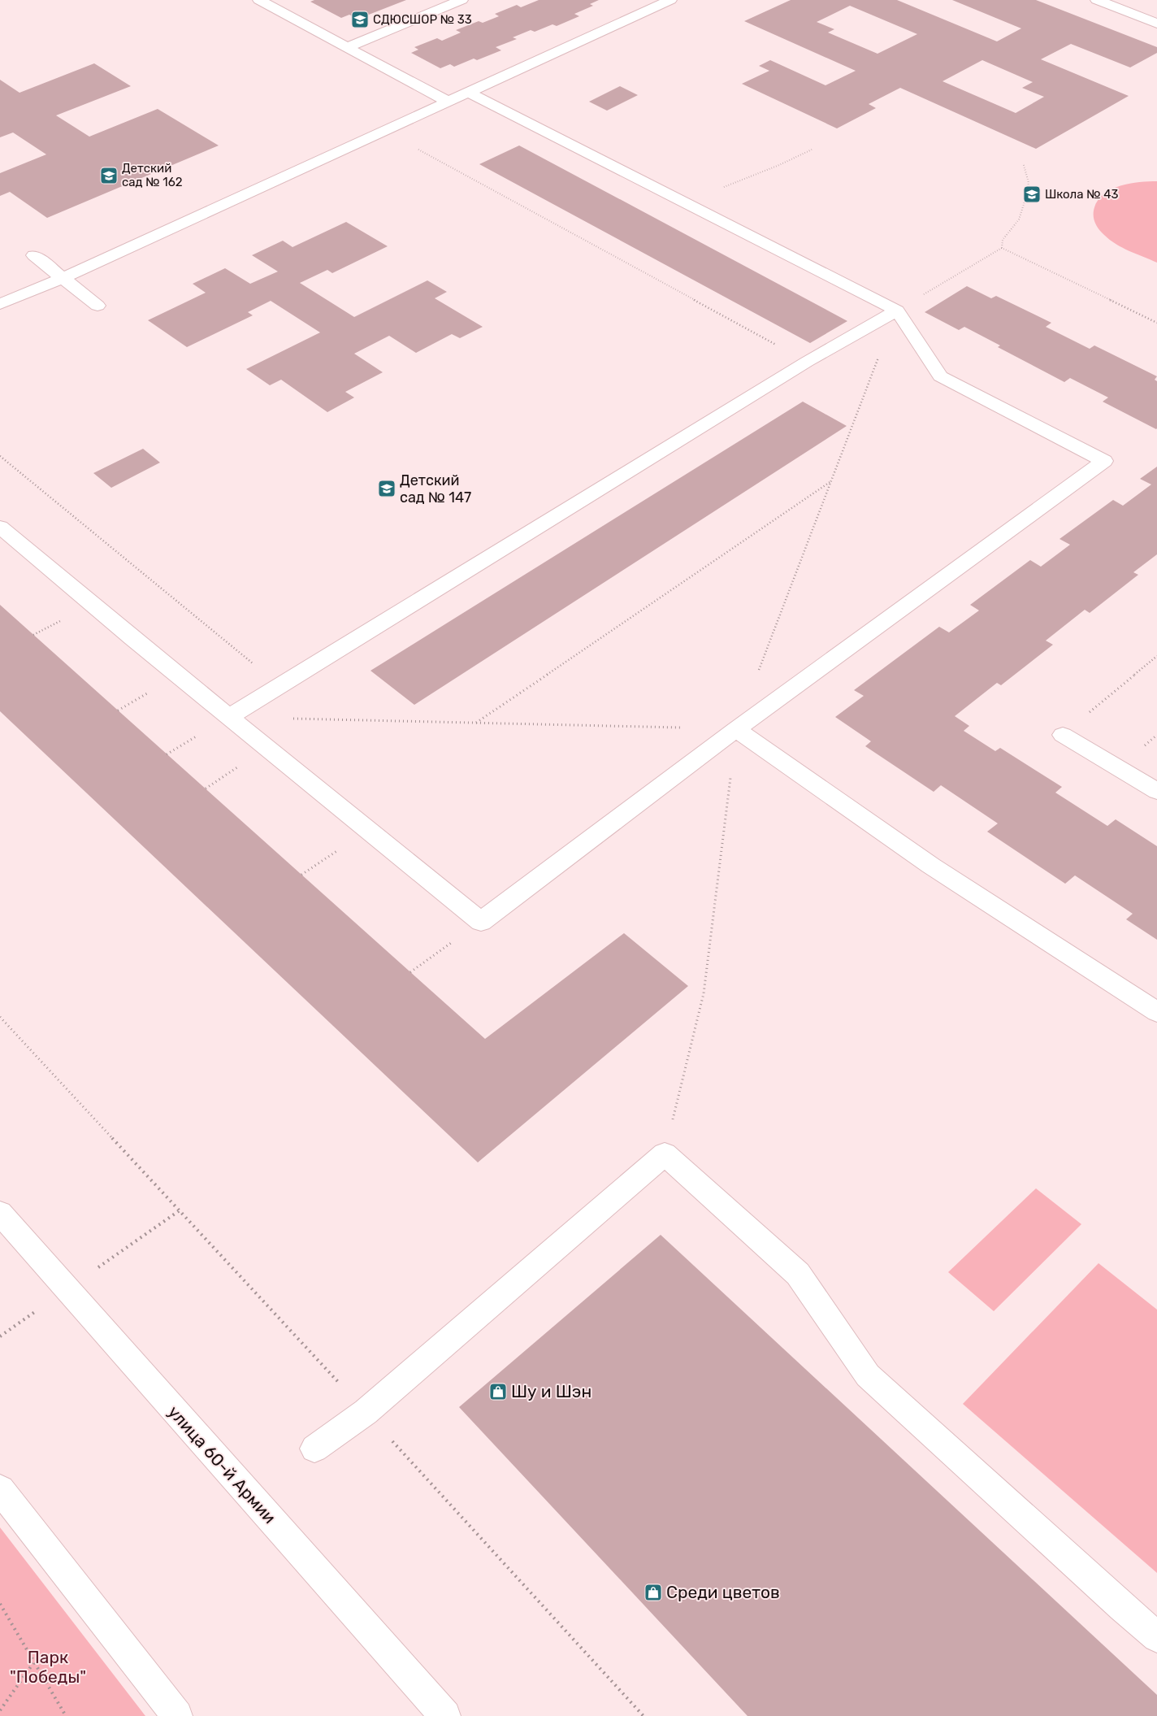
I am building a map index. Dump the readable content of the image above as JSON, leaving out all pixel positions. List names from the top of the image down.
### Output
{
  "streets": {
    "main road": ["улица 60-й Армии"]
  },
  "parks": ["Парк \"Победы\""],
  "places": {
    "school or university": [
      "СДЮСШОР № 33",
      "Детский сад № 162",
      "Школа № 43",
      "Детский сад № 147"
    ],
    "shop": ["Шу и Шэн", "Среди цветов"]
  }
}
